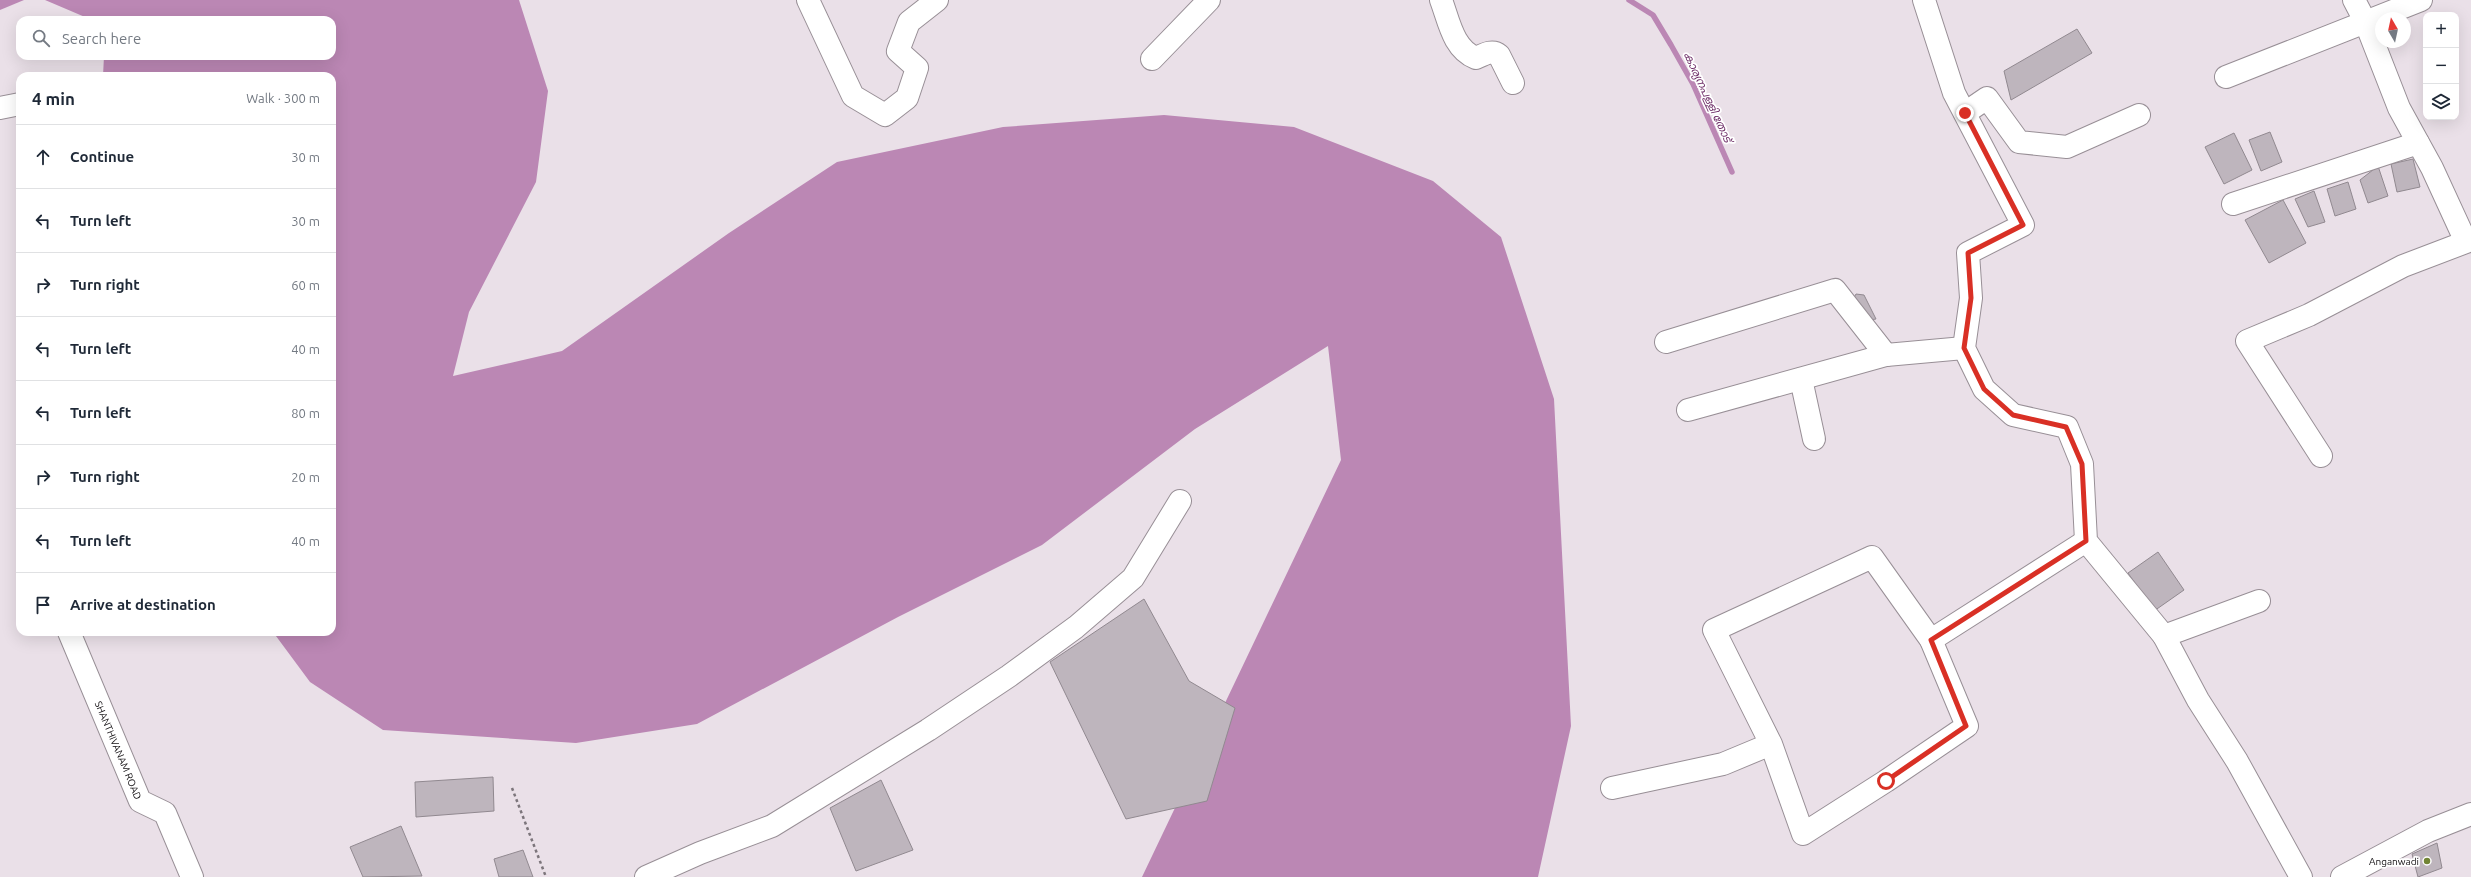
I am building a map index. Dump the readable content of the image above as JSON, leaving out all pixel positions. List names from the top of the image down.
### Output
{
  "streets": {
    "street": ["SHANTHIVANAM ROAD"]
  },
  "water": ["കാര്യനപള്ളി തോട്"],
  "places": ["Anganwadi"],
  "north": "top",
  "page": {
    "map_buttons": ["+", "−"],
    "search": "Search here",
    "heading": ["4 min", "Walk · 300 m"],
    "list": [
      ["Continue", "30 m"],
      ["Turn left", "30 m"],
      ["Turn right", "60 m"],
      ["Turn left", "40 m"],
      ["Turn left", "80 m"],
      ["Turn right", "20 m"],
      ["Turn left", "40 m"],
      "Arrive at destination"
    ]
  }
}
